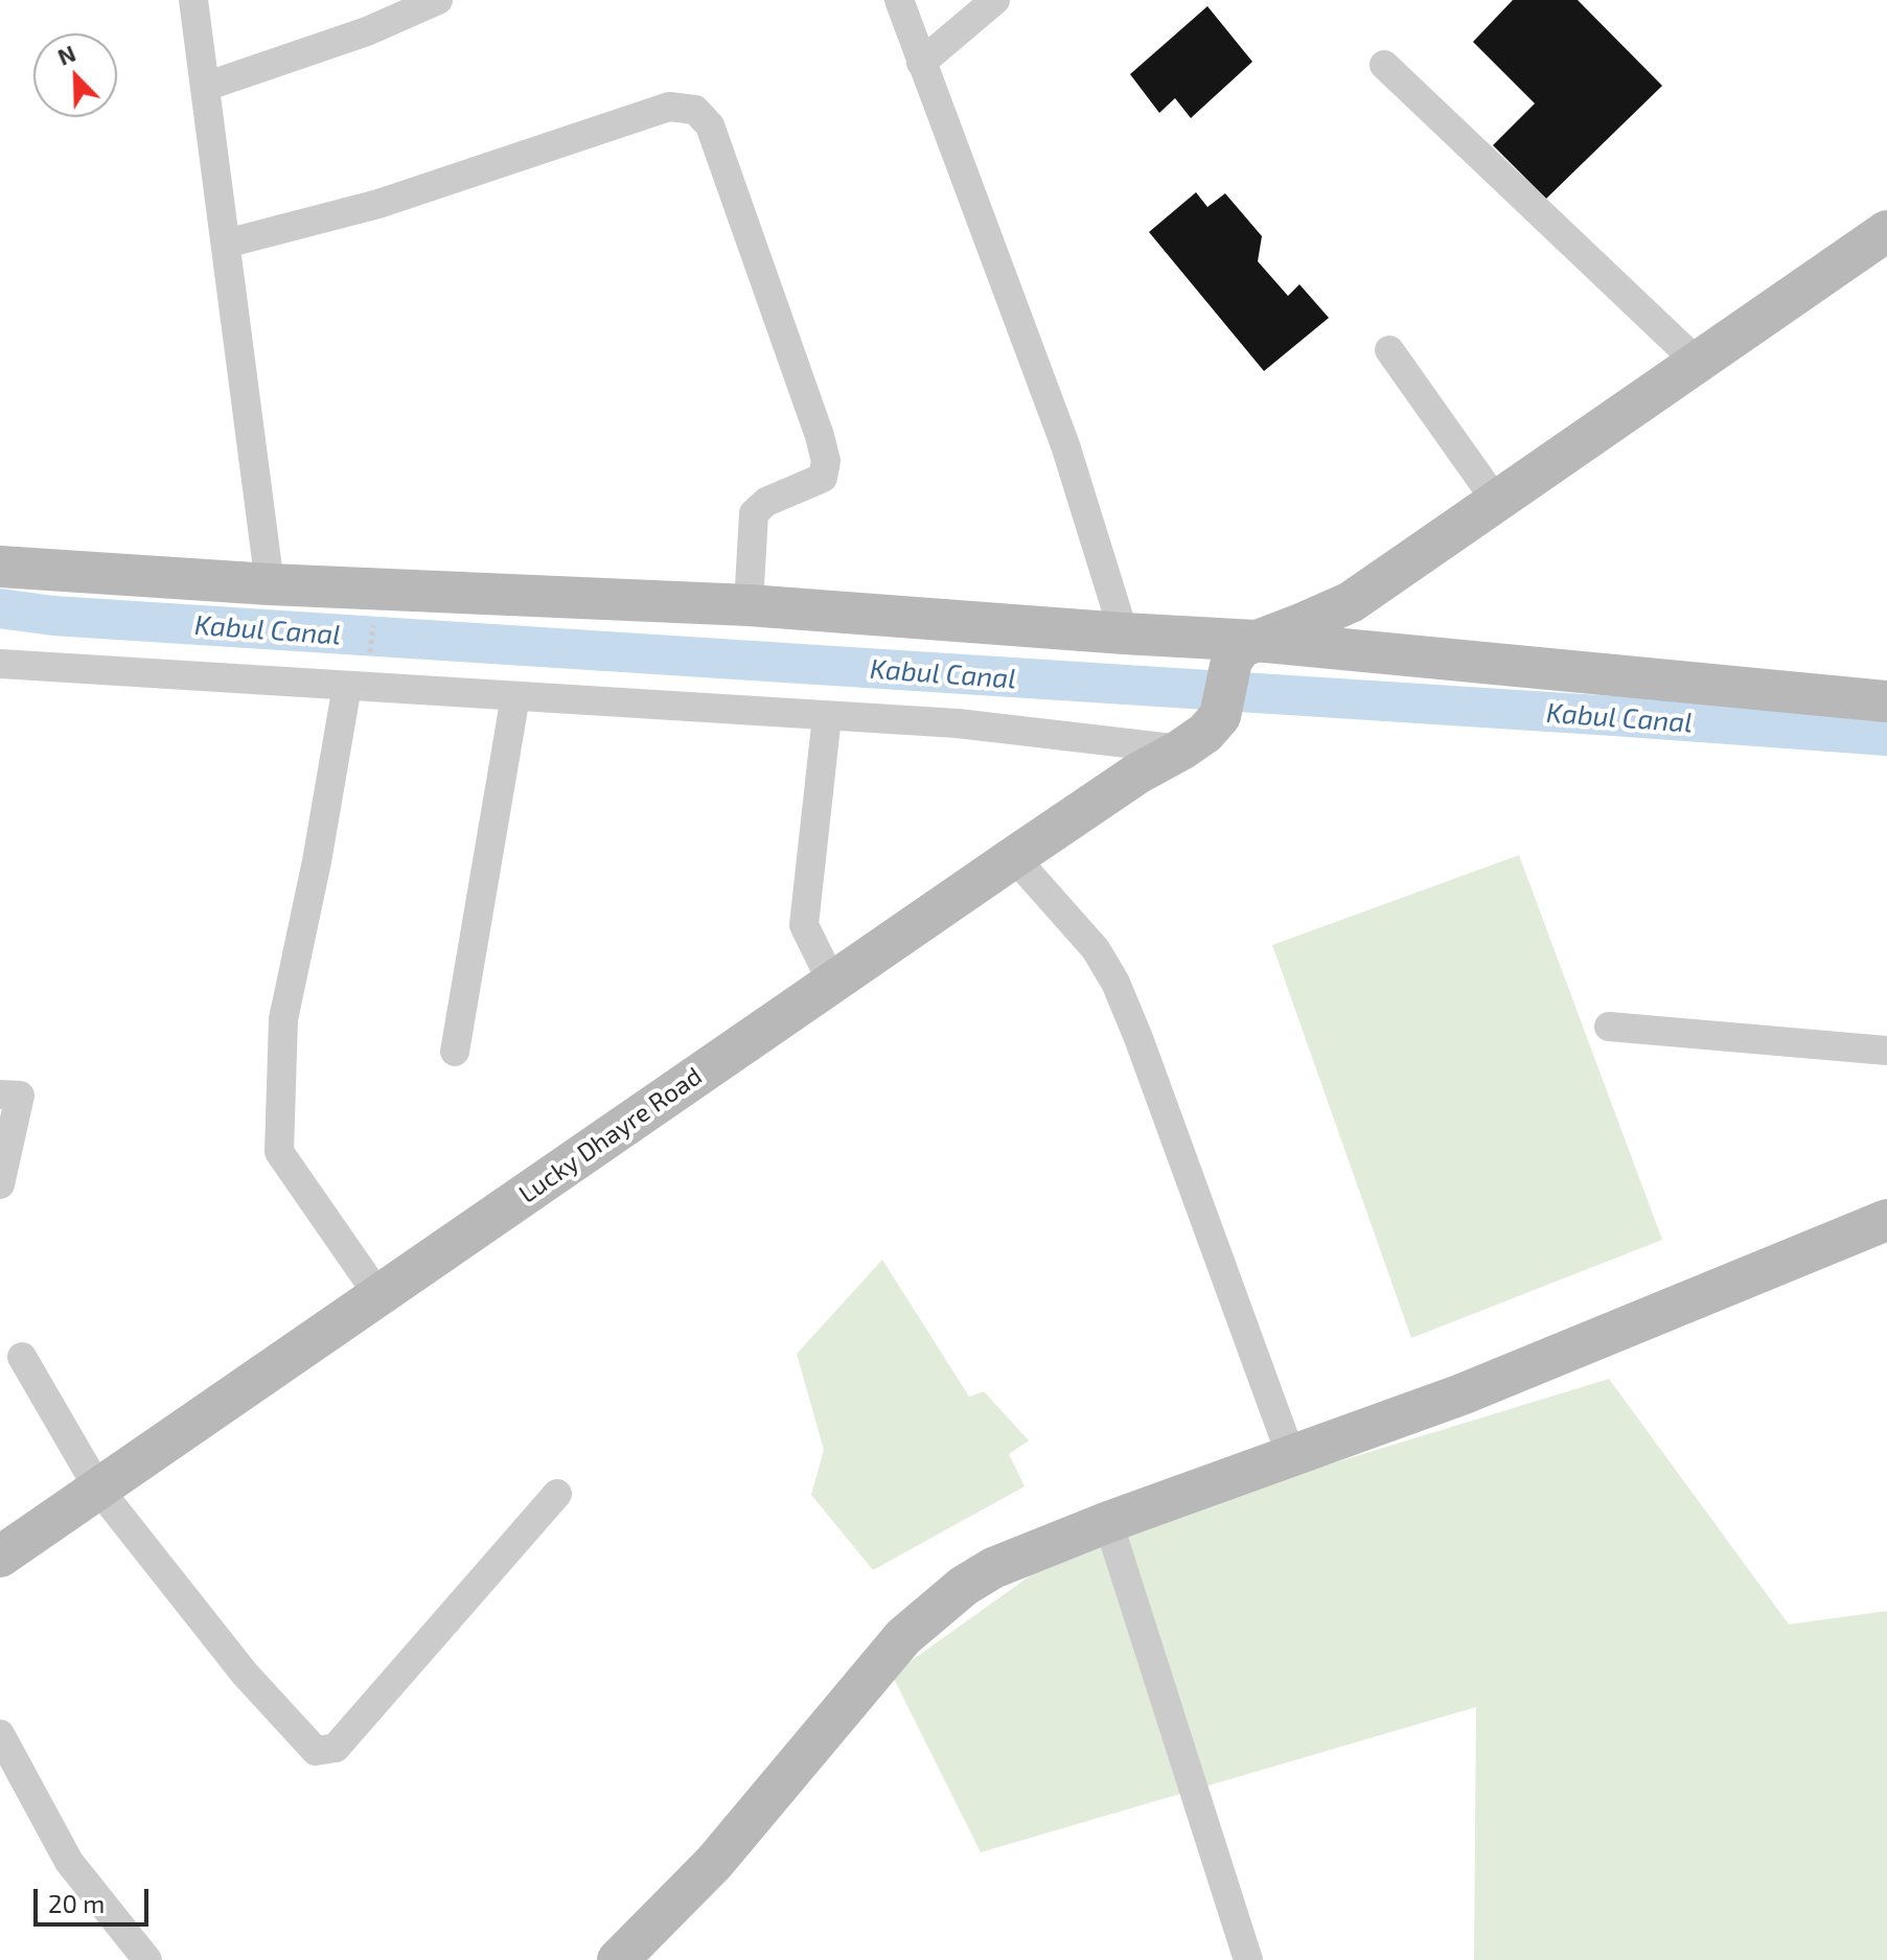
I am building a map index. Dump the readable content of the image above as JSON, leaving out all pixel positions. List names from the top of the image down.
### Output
{
  "streets": {
    "main road": ["Lucky Dhayre Road"]
  },
  "water": ["Kabul Canal"],
  "scale_bar": "20 m",
  "north": "top left"
}
